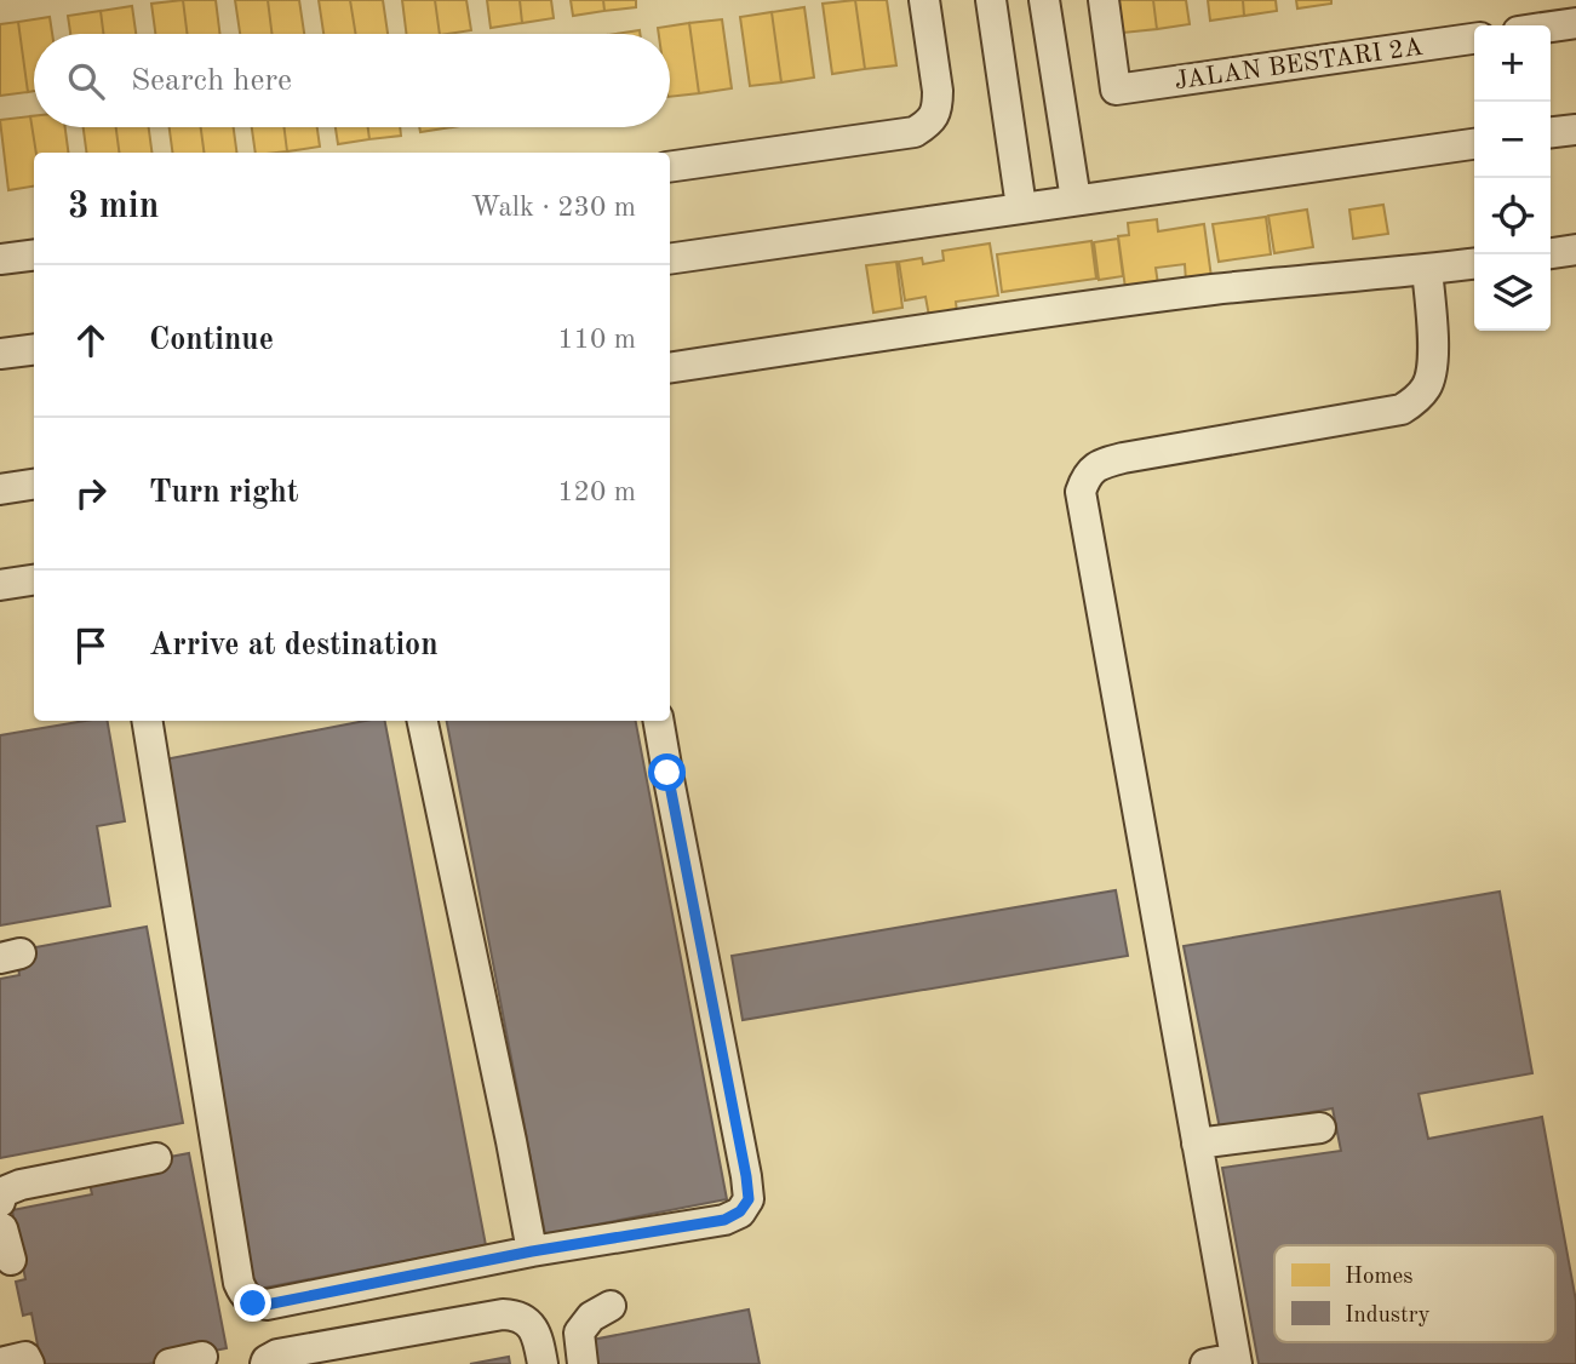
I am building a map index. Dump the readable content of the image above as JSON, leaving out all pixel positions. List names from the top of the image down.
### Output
{
  "streets": {
    "street": ["JALAN BESTARI 2A"]
  },
  "legend": ["Homes", "Industry"],
  "page": {
    "map_buttons": ["+", "−"],
    "search": "Search here",
    "heading": ["3 min", "Walk · 230 m"],
    "list": [
      ["Continue", "110 m"],
      ["Turn right", "120 m"],
      "Arrive at destination"
    ]
  }
}
